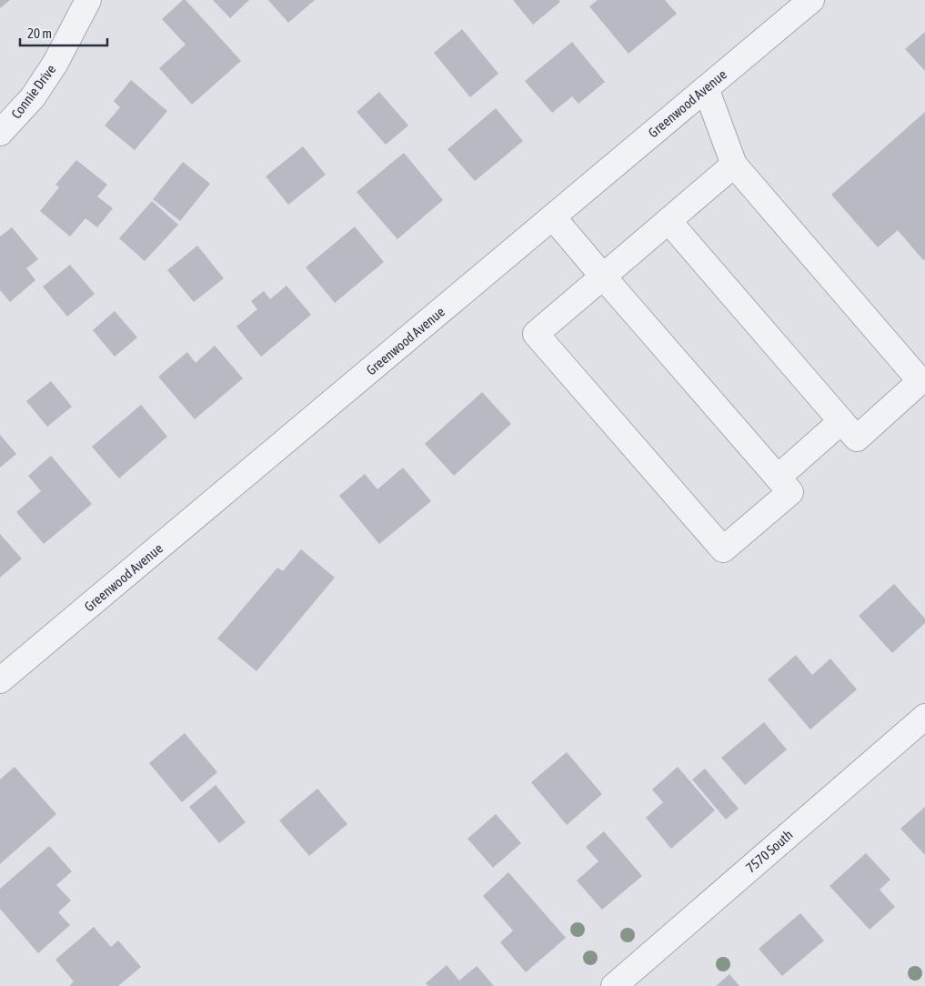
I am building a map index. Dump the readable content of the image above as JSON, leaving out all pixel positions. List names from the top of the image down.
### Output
{
  "streets": {
    "street": ["Connie Drive", "Greenwood Avenue", "7570 South"]
  },
  "scale_bar": "20 m"
}
